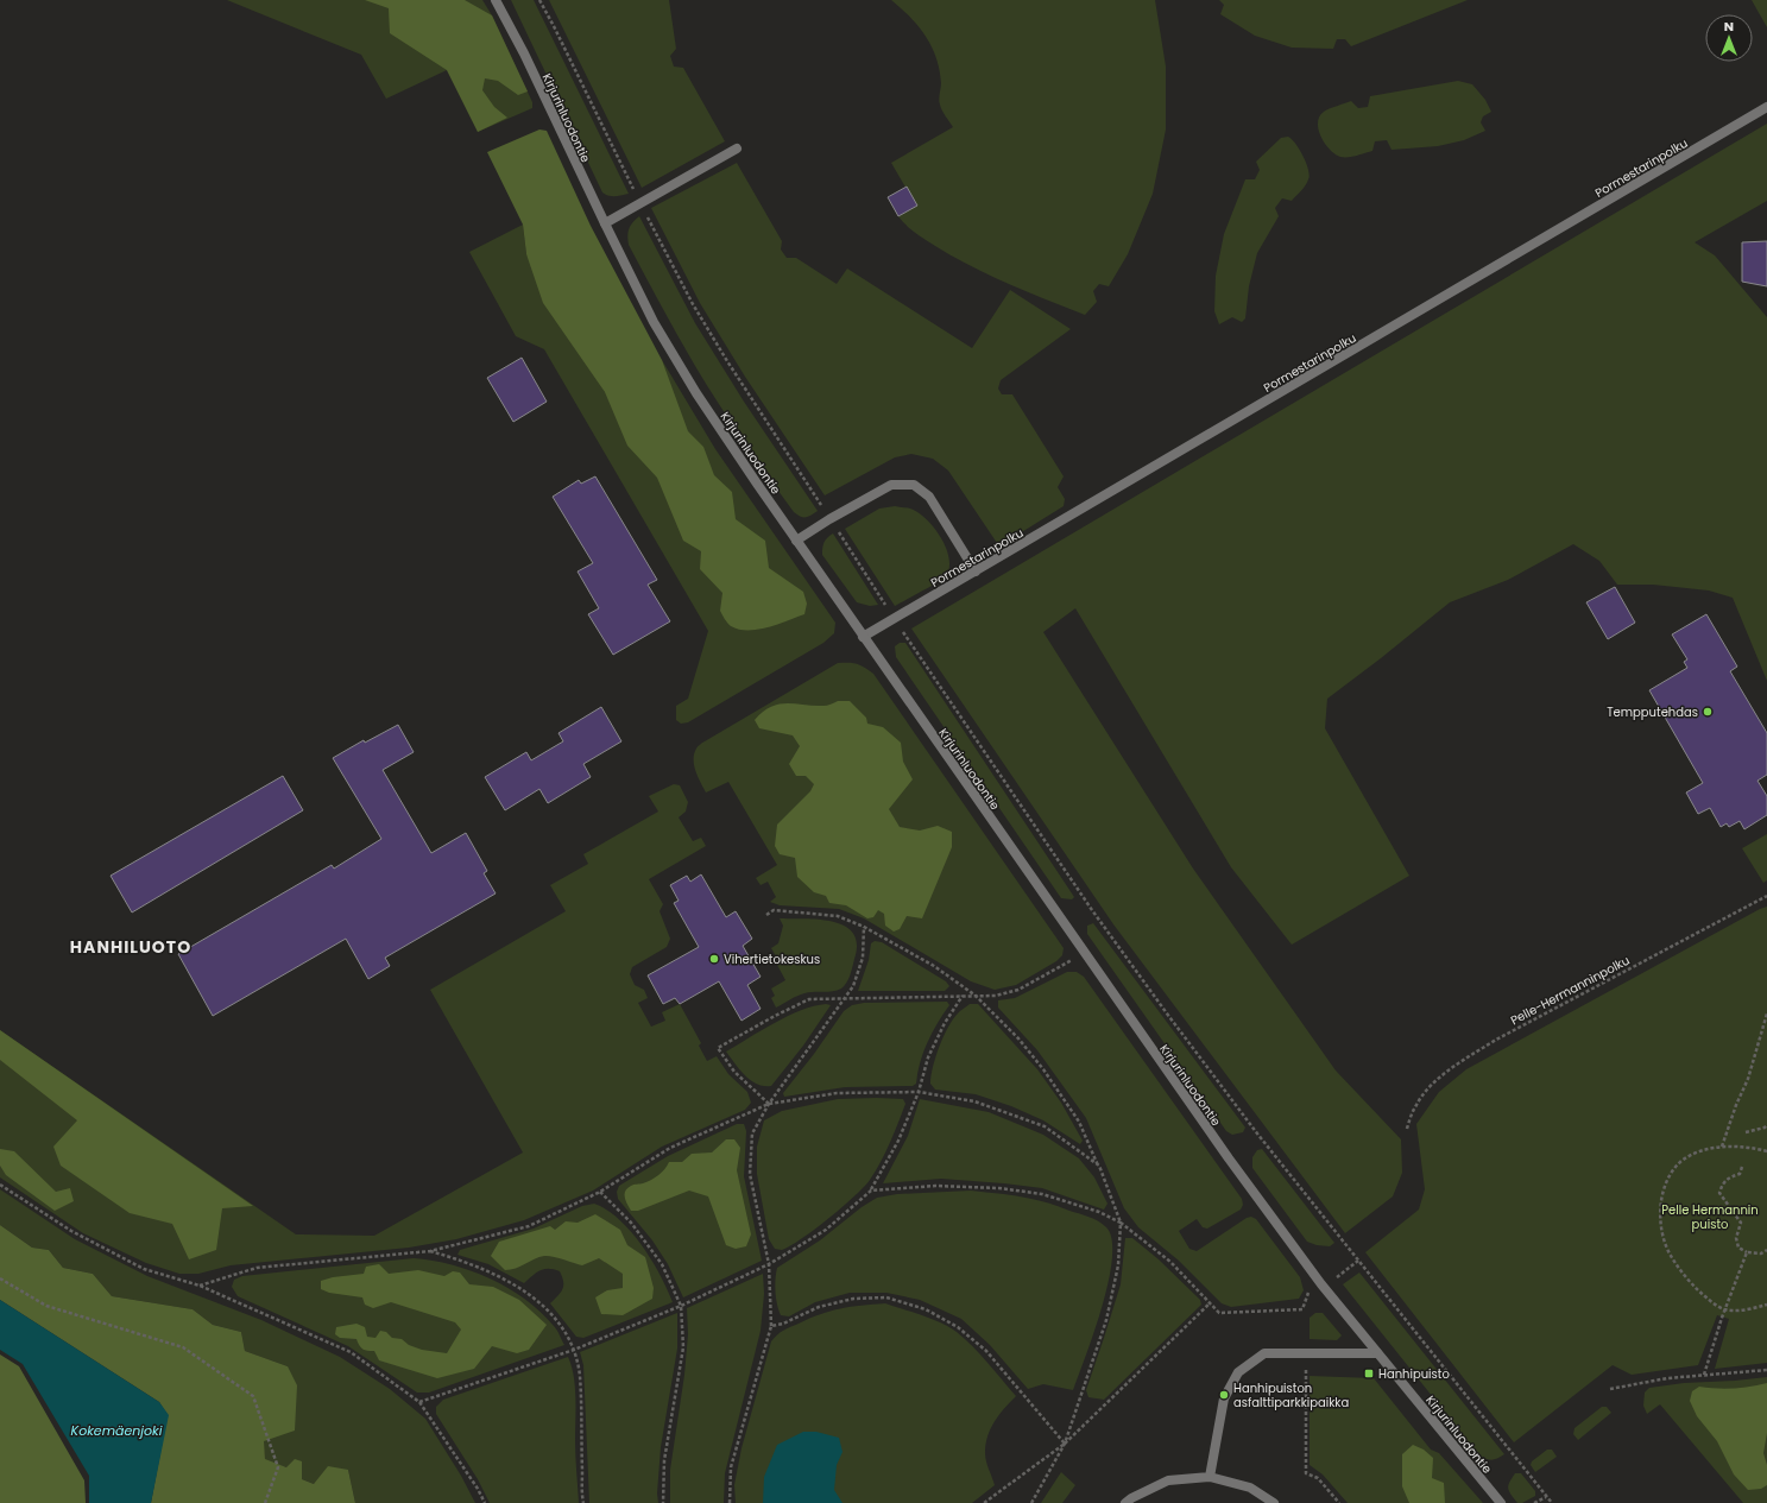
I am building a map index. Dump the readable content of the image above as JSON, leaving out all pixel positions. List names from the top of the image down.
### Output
{
  "streets": {
    "street": ["Kirjurinluodontie", "Pormestarinpolku"],
    "path": ["Pelle-Hermanninpolku"]
  },
  "crossings": [
    ["Kirjurinluodontie", "Pormestarinpolku"]
  ],
  "districts": ["HANHILUOTO"],
  "water": ["Kokemäenjoki"],
  "parks": ["Pelle Hermannin puisto"],
  "places": {
    "other": ["Tempputehdas", "Vihertietokeskus", "Hanhipuiston asfalttiparkkipaikka"],
    "transit": ["Hanhipuisto"]
  },
  "north": "top"
}
